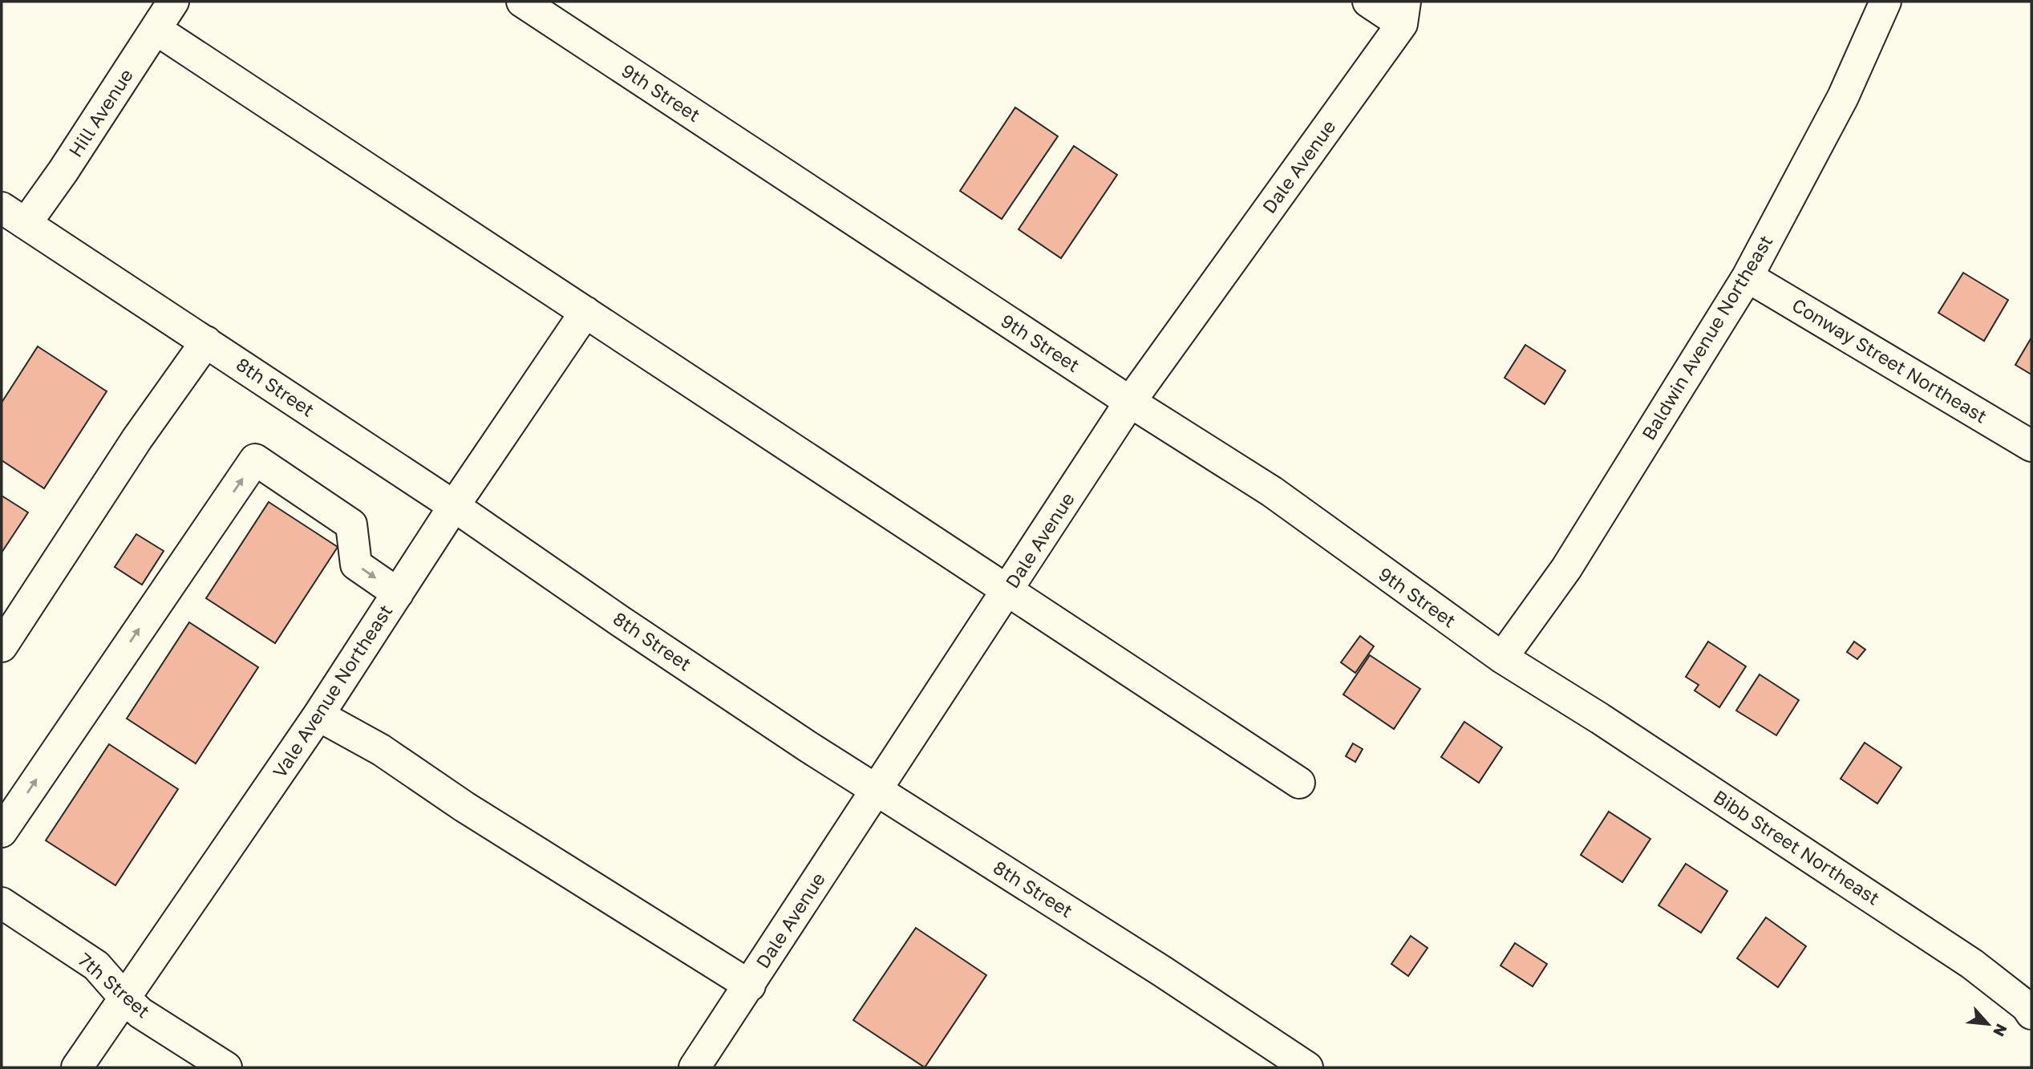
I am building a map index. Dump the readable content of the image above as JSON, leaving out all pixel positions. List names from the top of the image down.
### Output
{
  "streets": {
    "street": [
      "9th Street",
      "Hill Avenue",
      "Dale Avenue",
      "Baldwin Avenue Northeast",
      "Conway Street Northeast",
      "8th Street",
      "Vale Avenue Northeast",
      "Bibb Street Northeast",
      "7th Street"
    ]
  },
  "crossings": [
    ["9th Street", "Dale Avenue"],
    ["9th Street", "Baldwin Avenue Northeast"],
    ["9th Street", "Bibb Street Northeast"],
    ["Hill Avenue", "8th Street"],
    ["Dale Avenue", "8th Street"],
    ["Baldwin Avenue Northeast", "Conway Street Northeast"],
    ["8th Street", "Vale Avenue Northeast"],
    ["Vale Avenue Northeast", "7th Street"]
  ],
  "north": "bottom right"
}
